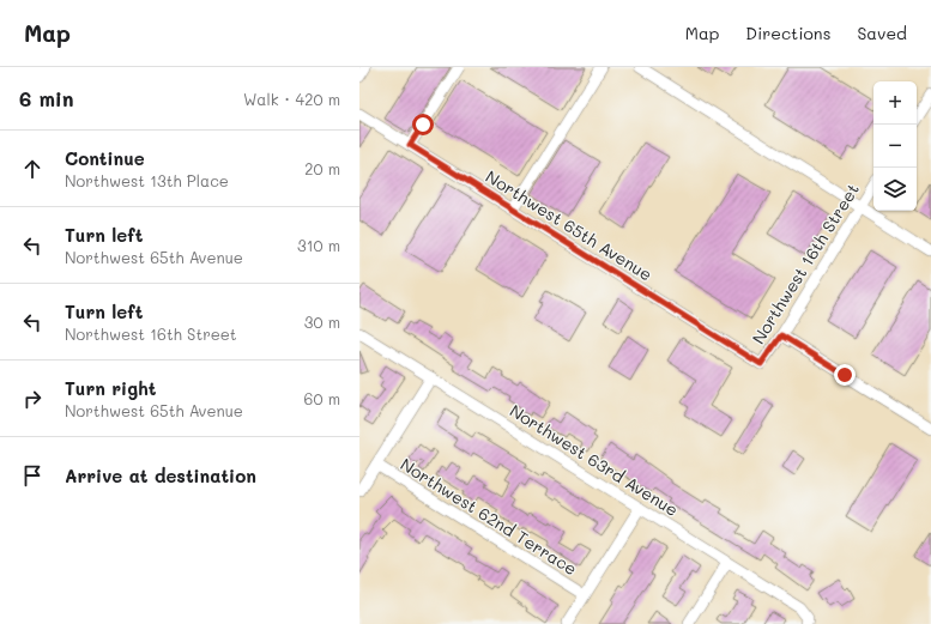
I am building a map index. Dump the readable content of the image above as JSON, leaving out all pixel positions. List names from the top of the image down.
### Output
{
  "streets": {
    "street": [
      "Northwest 65th Avenue",
      "Northwest 16th Street",
      "Northwest 63rd Avenue",
      "Northwest 62nd Terrace"
    ]
  },
  "crossings": [
    ["Northwest 65th Avenue", "Northwest 16th Street"]
  ],
  "page": {
    "header": "Map",
    "nav": ["Map", "Directions", "Saved"],
    "heading": ["6 min", "Walk · 420 m"],
    "map_buttons": ["+", "−"],
    "list": [
      ["Continue", "Northwest 13th Place", "20 m"],
      ["Turn left", "Northwest 65th Avenue", "310 m"],
      ["Turn left", "Northwest 16th Street", "30 m"],
      ["Turn right", "Northwest 65th Avenue", "60 m"],
      "Arrive at destination"
    ]
  }
}
